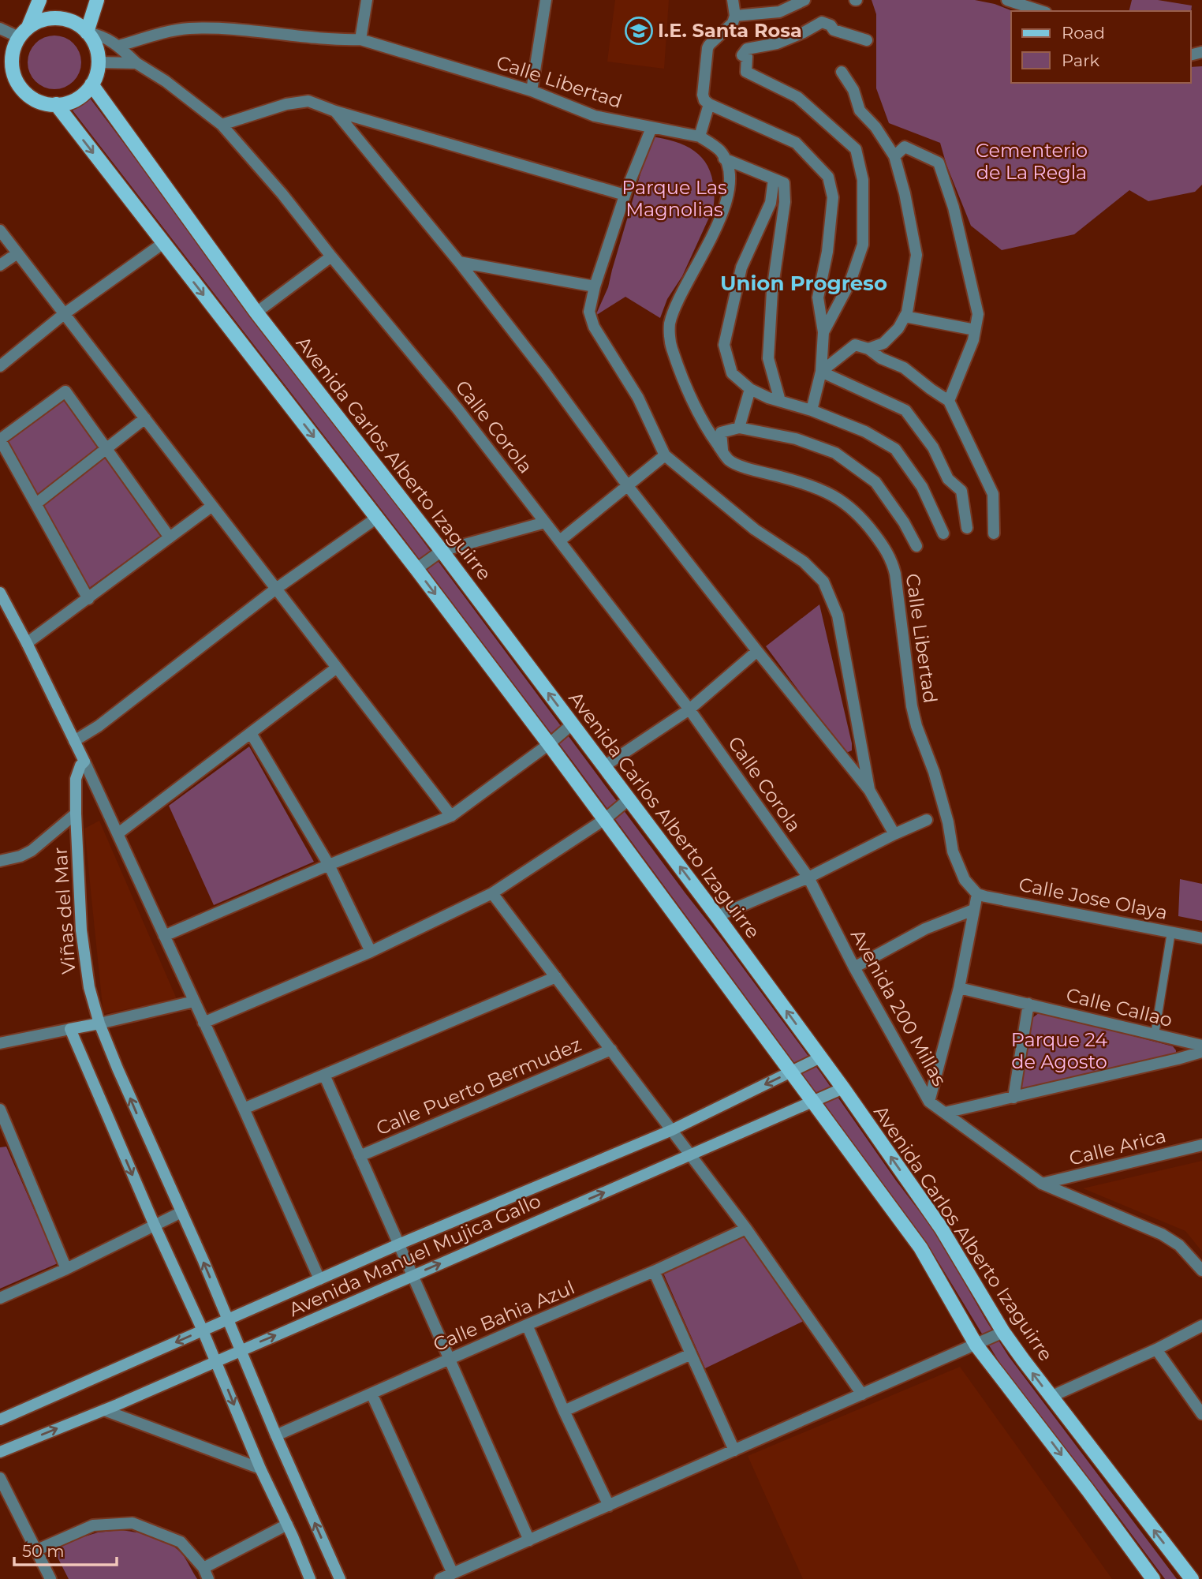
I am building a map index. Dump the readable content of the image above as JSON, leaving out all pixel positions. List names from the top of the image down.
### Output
{
  "streets": {
    "main road": ["Avenida Carlos Alberto Izaguirre"],
    "street": [
      "Calle Libertad",
      "Calle Corola",
      "Calle Jose Olaya",
      "Viñas del Mar",
      "Avenida 200 Millas",
      "Calle Callao",
      "Calle Puerto Bermudez",
      "Calle Arica",
      "Avenida Manuel Mujica Gallo",
      "Calle Bahia Azul"
    ]
  },
  "crossings": [
    ["Calle Libertad", "Calle Corola"],
    ["Calle Libertad", "Calle Jose Olaya"],
    ["Calle Corola", "Avenida Carlos Alberto Izaguirre"],
    ["Calle Corola", "Avenida 200 Millas"],
    ["Avenida Carlos Alberto Izaguirre", "Avenida Manuel Mujica Gallo"],
    ["Viñas del Mar", "Avenida Manuel Mujica Gallo"],
    ["Viñas del Mar", "Calle Bahia Azul"],
    ["Avenida 200 Millas", "Calle Arica"]
  ],
  "districts": ["Union Progreso"],
  "parks": ["Cementerio de La Regla", "Parque Las Magnolias", "Parque 24 de Agosto"],
  "places": {
    "school or university": ["I.E. Santa Rosa"]
  },
  "legend": ["Road", "Park"],
  "scale_bar": "50 m"
}
